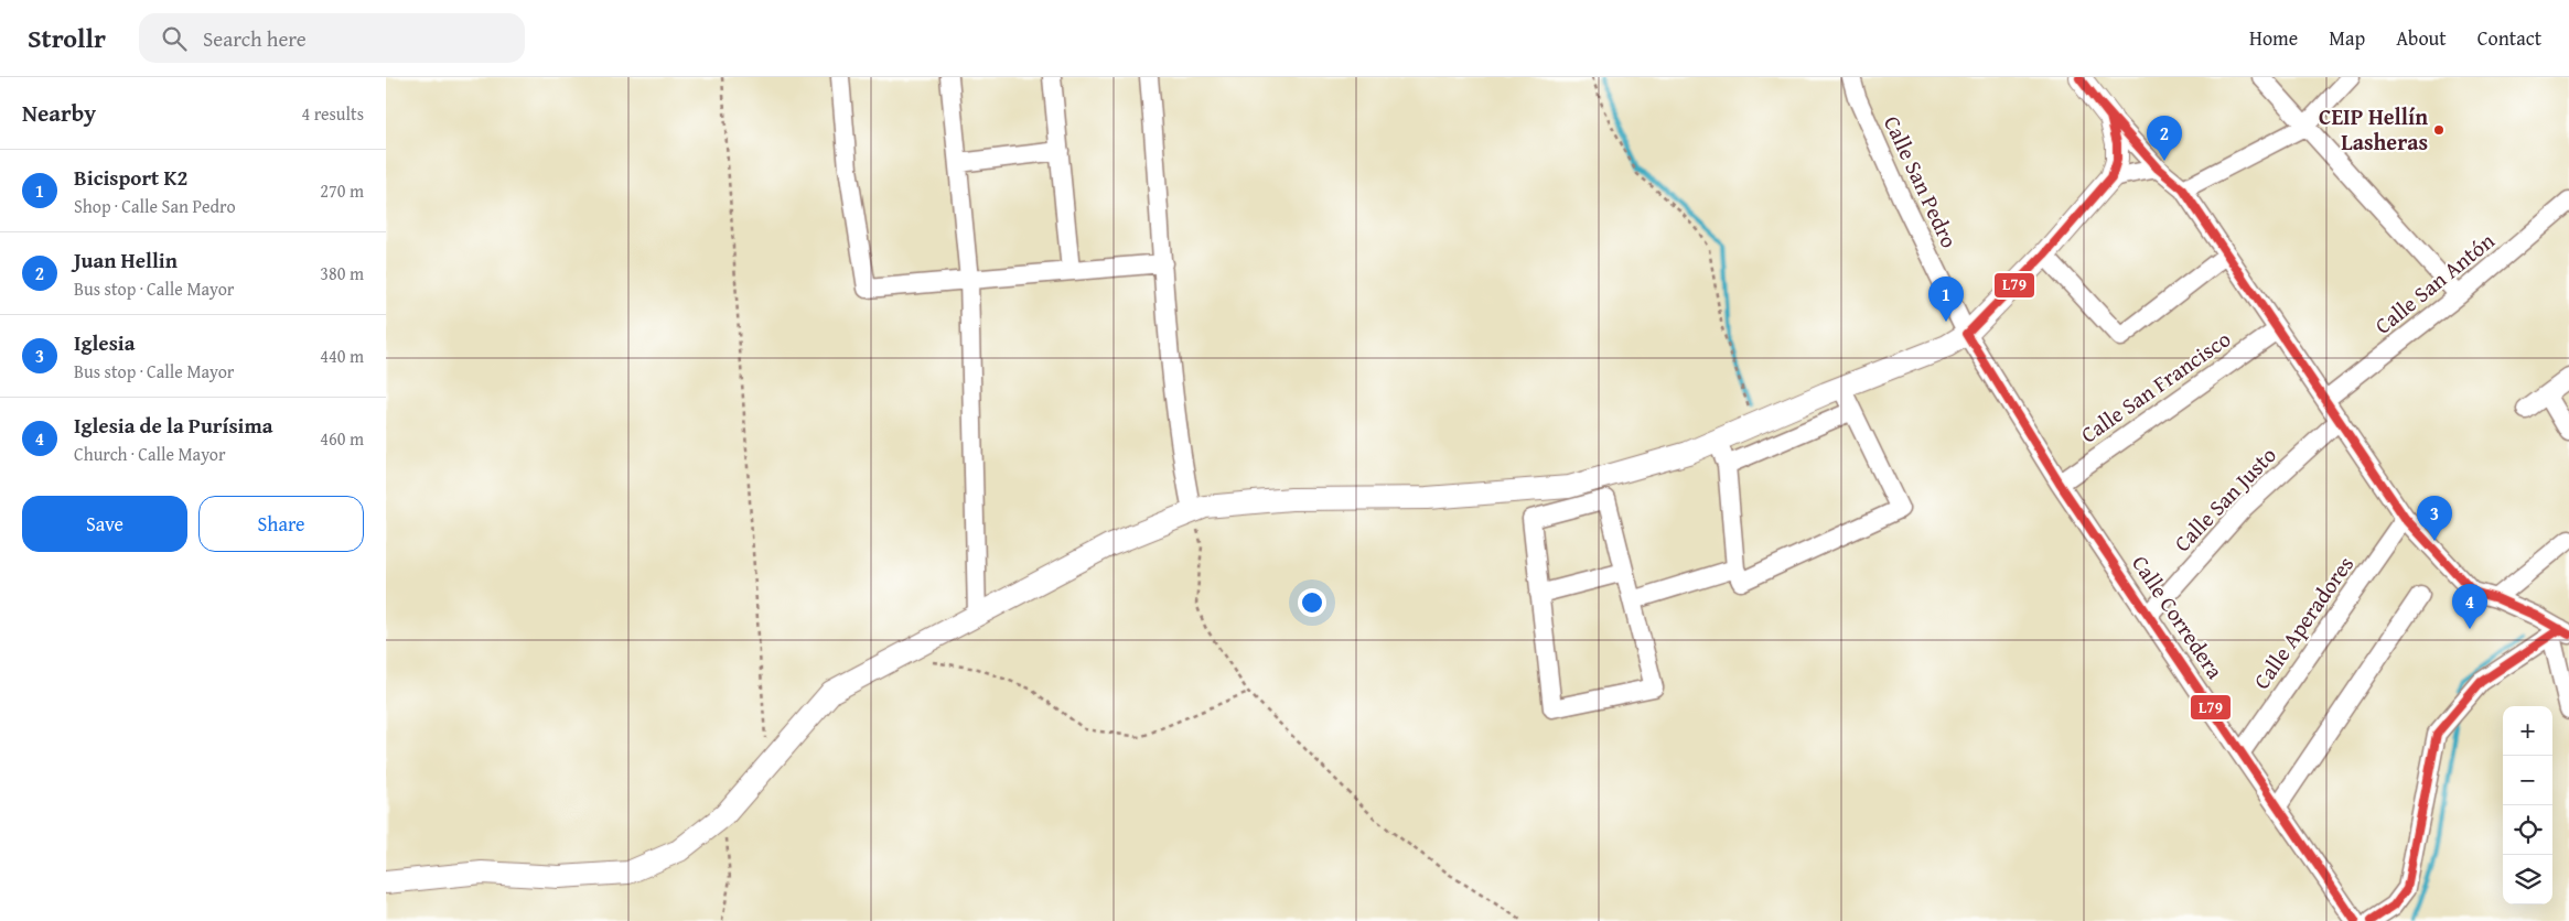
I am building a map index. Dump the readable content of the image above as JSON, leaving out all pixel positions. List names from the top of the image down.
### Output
{
  "streets": {
    "street": [
      "Calle San Pedro",
      "Calle San Antón",
      "Calle San Francisco",
      "Calle San Justo",
      "Calle Corredera",
      "Calle Aperadores"
    ]
  },
  "crossings": [
    ["Calle San Pedro", "Calle Corredera"],
    ["Calle San Francisco", "Calle Corredera"],
    ["Calle San Justo", "Calle Corredera"],
    ["Calle Corredera", "Calle Aperadores"]
  ],
  "places": ["CEIP Hellín Lasheras"],
  "lines": ["transit line L79"],
  "page": {
    "header": "Strollr",
    "search": "Search here",
    "nav": [
      "Home",
      "Map",
      "About",
      "Contact"
    ],
    "heading": ["Nearby", "4 results"],
    "pins": [
      "2",
      "1",
      "3",
      "4"
    ],
    "list": [
      {
        "mark": "1",
        "name": "Bicisport K2",
        "note": "Shop · Calle San Pedro",
        "value": "270 m"
      },
      {
        "mark": "2",
        "name": "Juan Hellin",
        "note": "Bus stop · Calle Mayor",
        "value": "380 m"
      },
      {
        "mark": "3",
        "name": "Iglesia",
        "note": "Bus stop · Calle Mayor",
        "value": "440 m"
      },
      {
        "mark": "4",
        "name": "Iglesia de la Purísima",
        "note": "Church · Calle Mayor",
        "value": "460 m"
      }
    ],
    "buttons": ["Save", "Share"],
    "map_buttons": ["+", "−"]
  }
}
